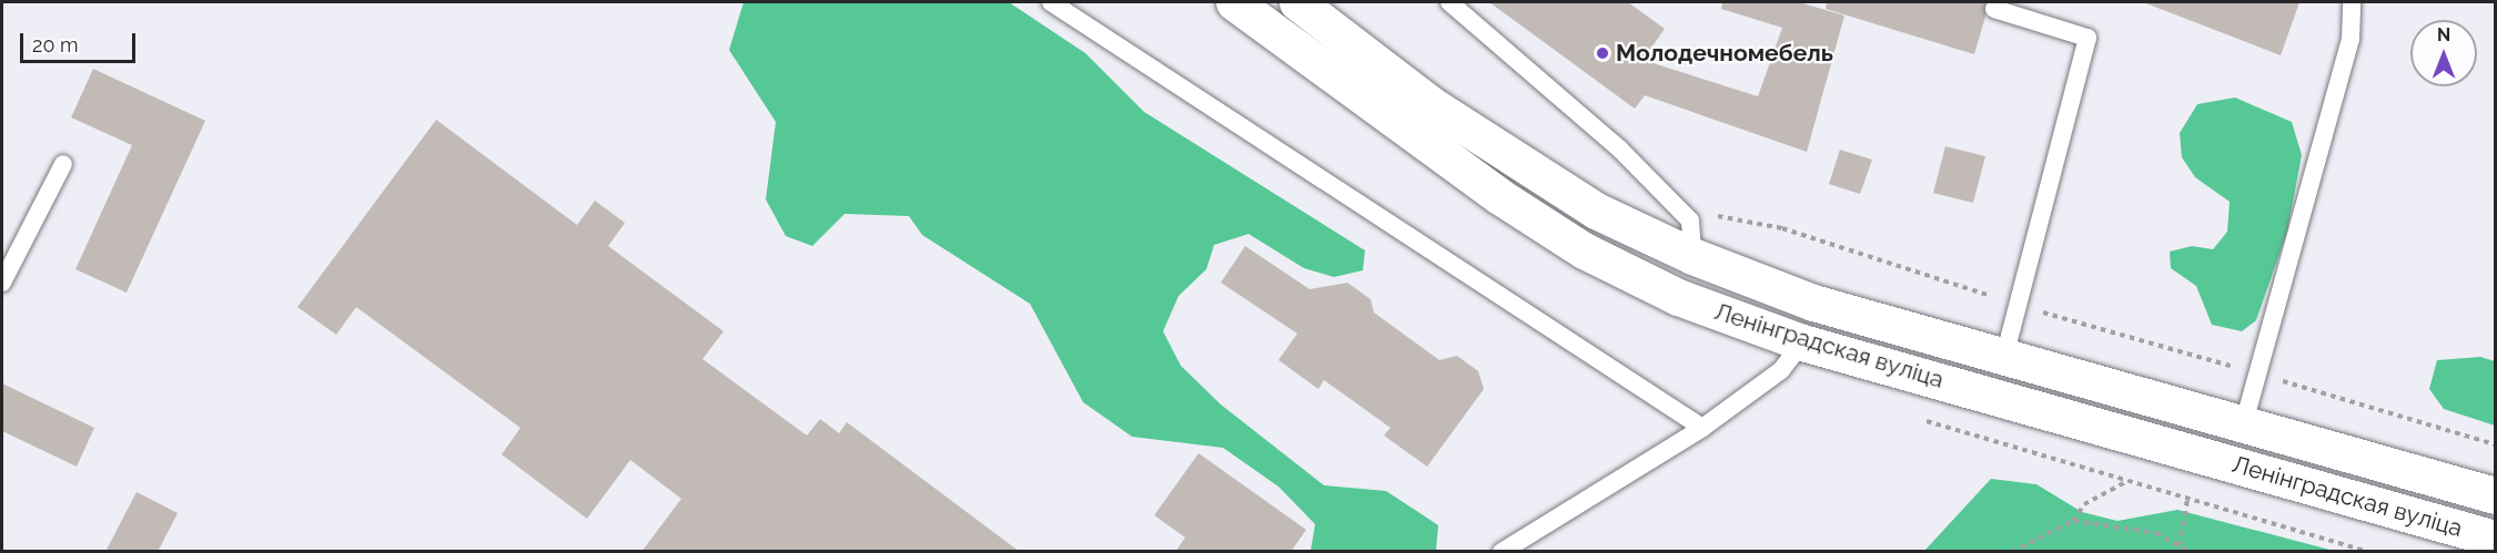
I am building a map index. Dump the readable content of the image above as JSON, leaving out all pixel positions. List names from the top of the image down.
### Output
{
  "streets": {
    "main road": ["Ленінградская вуліца"]
  },
  "places": ["Молодечномебель"],
  "scale_bar": "20 m",
  "north": "top"
}
